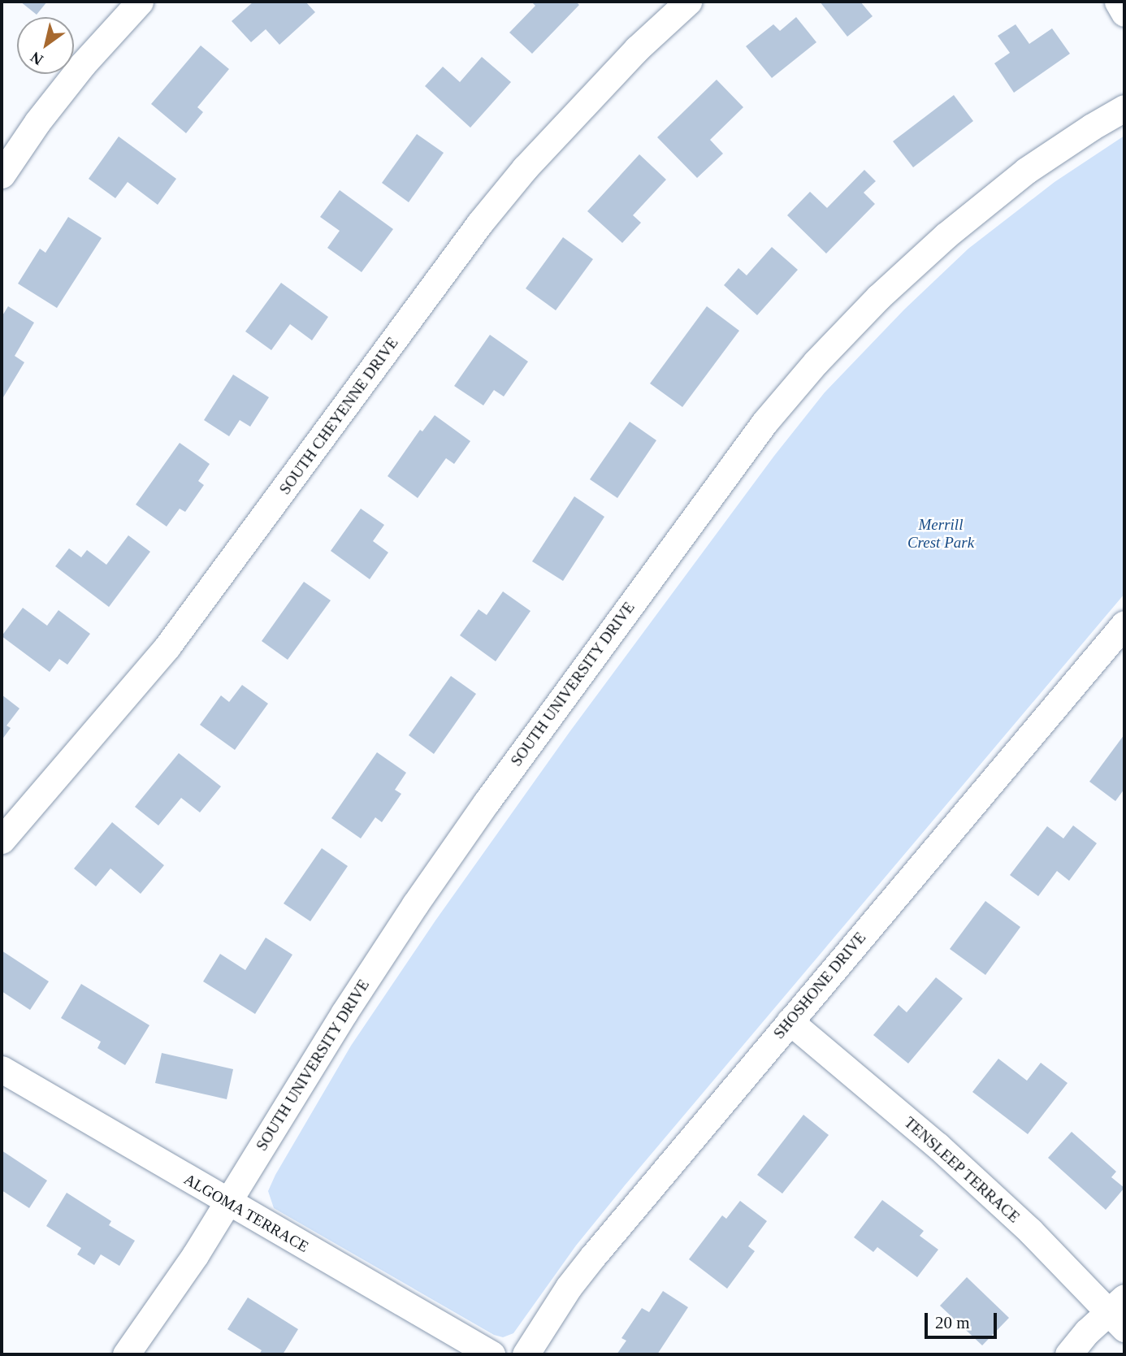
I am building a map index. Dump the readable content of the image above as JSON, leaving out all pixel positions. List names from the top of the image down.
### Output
{
  "streets": {
    "street": [
      "SOUTH CHEYENNE DRIVE",
      "SOUTH UNIVERSITY DRIVE",
      "SHOSHONE DRIVE",
      "TENSLEEP TERRACE",
      "ALGOMA TERRACE"
    ]
  },
  "crossings": [
    ["SOUTH UNIVERSITY DRIVE", "ALGOMA TERRACE"],
    ["SHOSHONE DRIVE", "TENSLEEP TERRACE"]
  ],
  "parks": ["Merrill Crest Park"],
  "scale_bar": "20 m",
  "north": "bottom left"
}
